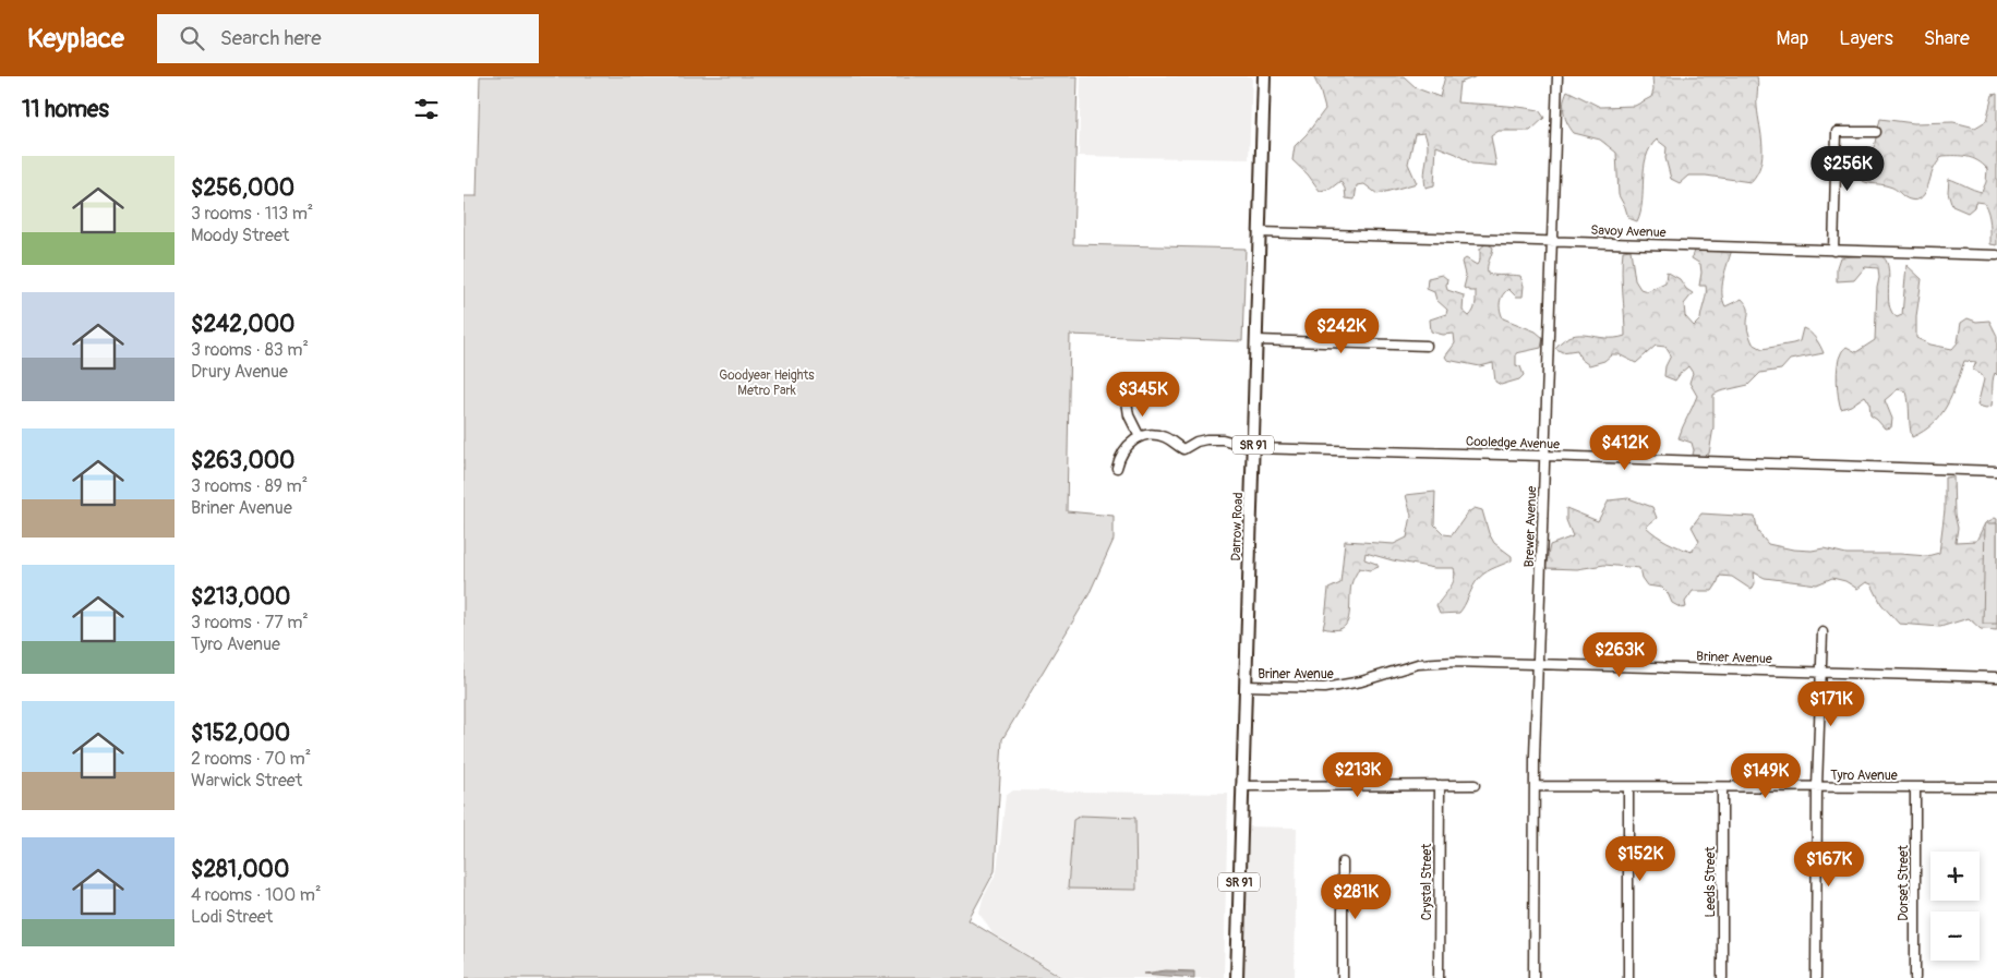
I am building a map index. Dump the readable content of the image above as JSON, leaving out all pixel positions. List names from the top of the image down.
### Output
{
  "streets": {
    "main road": ["SR 91", "Darrow Road"],
    "street": [
      "Savoy Avenue",
      "Cooledge Avenue",
      "Brewer Avenue",
      "Briner Avenue",
      "Tyro Avenue",
      "Crystal Street",
      "Leeds Street",
      "Dorset Street"
    ]
  },
  "crossings": [
    ["Savoy Avenue", "Darrow Road"],
    ["Savoy Avenue", "Brewer Avenue"],
    ["Cooledge Avenue", "Darrow Road"],
    ["Cooledge Avenue", "Brewer Avenue"],
    ["Darrow Road", "Briner Avenue"],
    ["Brewer Avenue", "Briner Avenue"],
    ["Brewer Avenue", "Tyro Avenue"],
    ["Tyro Avenue", "Leeds Street"],
    ["Tyro Avenue", "Dorset Street"]
  ],
  "parks": ["Goodyear Heights Metro Park"],
  "page": {
    "header": "Keyplace",
    "search": "Search here",
    "nav": ["Map", "Layers", "Share"],
    "heading": "11 homes",
    "list": [
      {
        "name": "$256,000",
        "note": "3 rooms · 113 m² · Moody Street"
      },
      {
        "name": "$242,000",
        "note": "3 rooms · 83 m² · Drury Avenue"
      },
      {
        "name": "$263,000",
        "note": "3 rooms · 89 m² · Briner Avenue"
      },
      {
        "name": "$213,000",
        "note": "3 rooms · 77 m² · Tyro Avenue"
      },
      {
        "name": "$152,000",
        "note": "2 rooms · 70 m² · Warwick Street"
      },
      {
        "name": "$281,000",
        "note": "4 rooms · 100 m² · Lodi Street"
      }
    ],
    "price": [
      "$256K",
      "$242K",
      "$345K",
      "$412K",
      "$263K",
      "$171K",
      "$213K",
      "$149K",
      "$152K",
      "$167K",
      "$281K"
    ],
    "map_buttons": ["+", "−"]
  }
}
